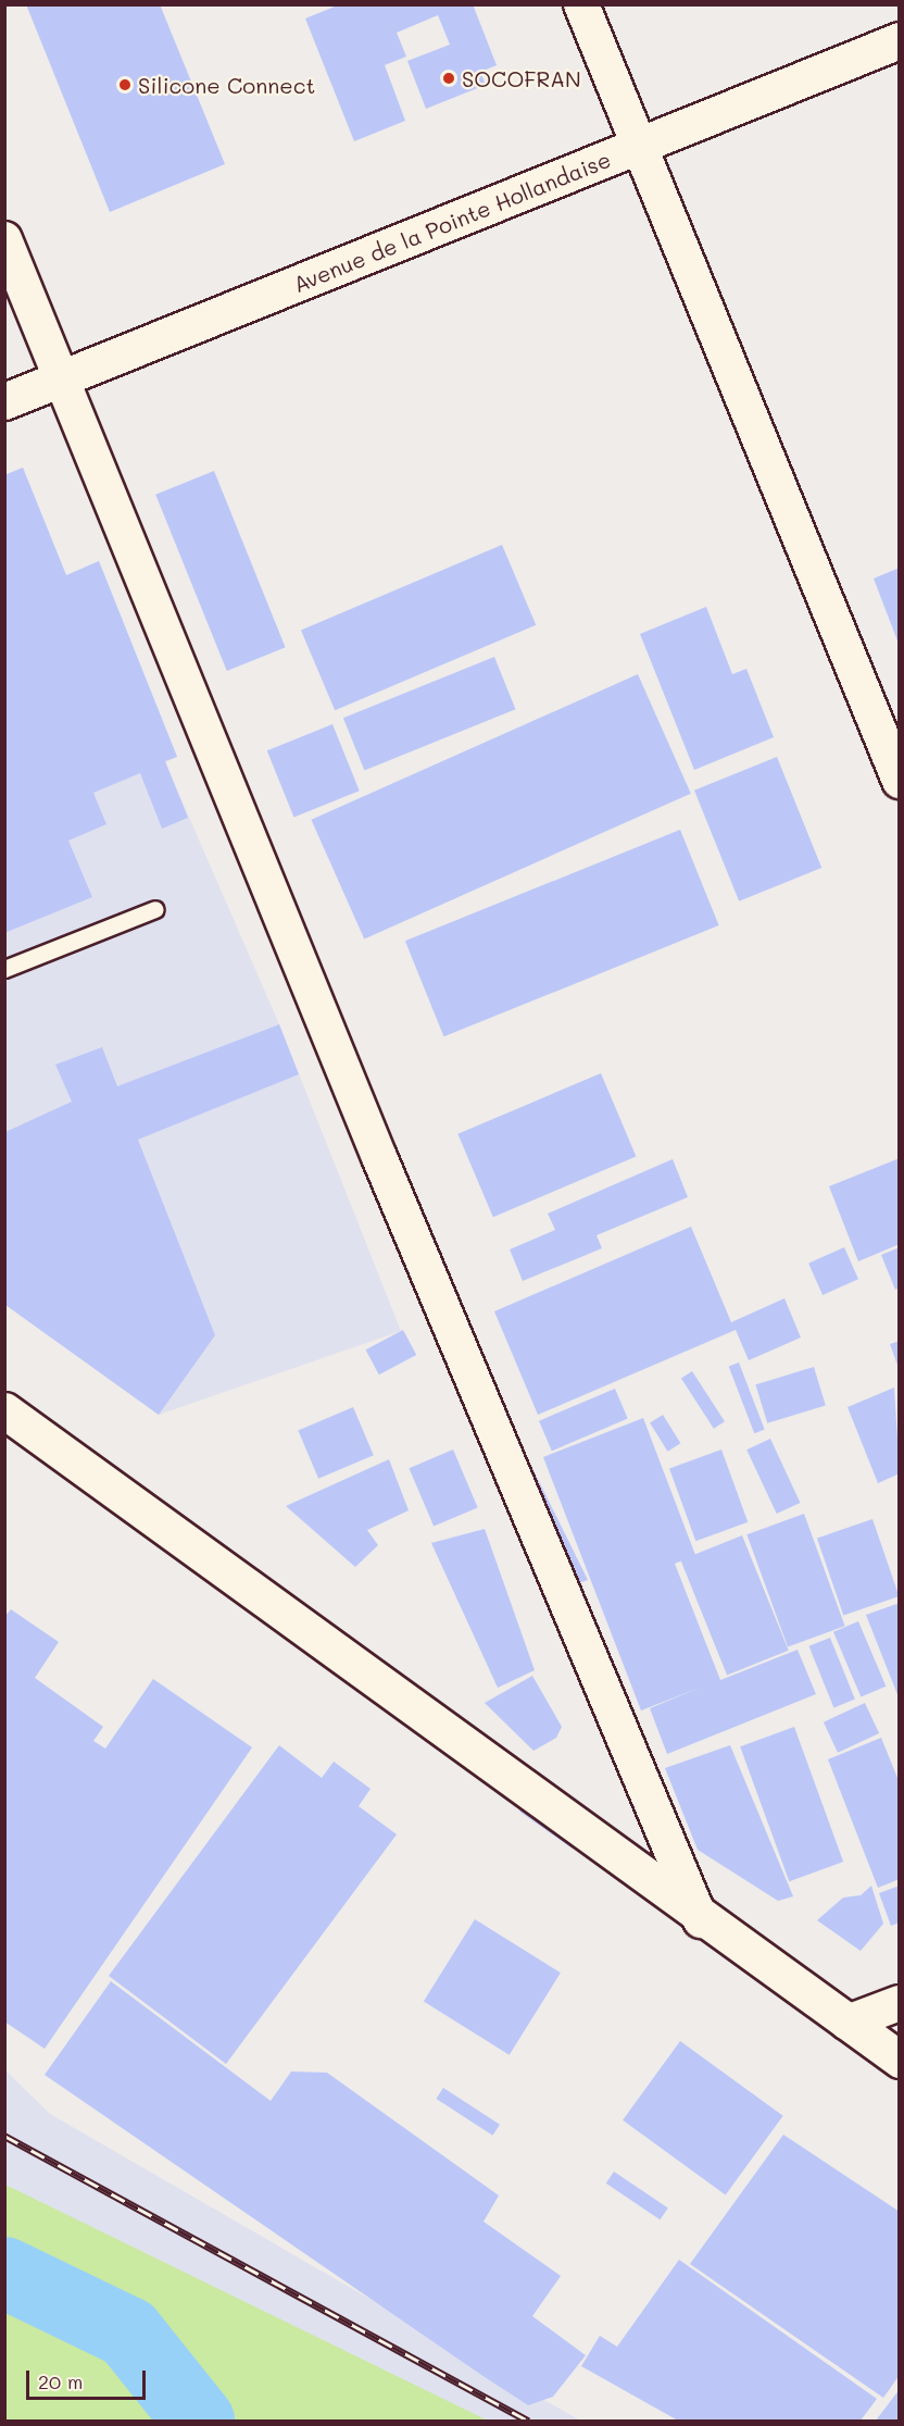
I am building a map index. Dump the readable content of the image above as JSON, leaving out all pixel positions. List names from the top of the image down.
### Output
{
  "streets": {
    "street": ["Avenue de la Pointe Hollandaise"]
  },
  "places": ["SOCOFRAN", "Silicone Connect"],
  "scale_bar": "20 m"
}
